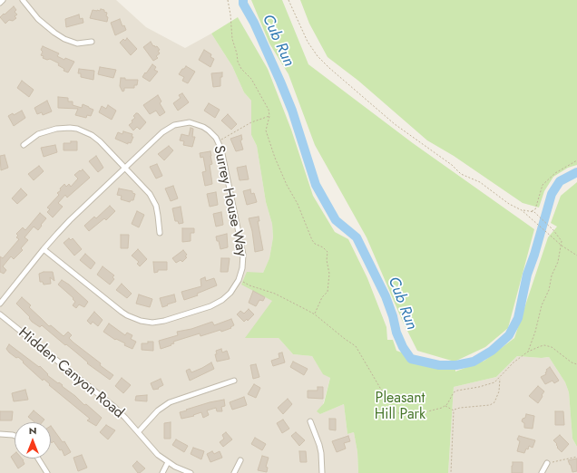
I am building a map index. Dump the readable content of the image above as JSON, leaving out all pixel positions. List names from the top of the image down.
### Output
{
  "streets": {
    "street": ["Surrey House Way", "Hidden Canyon Road"]
  },
  "water": ["Cub Run"],
  "parks": ["Pleasant Hill Park"],
  "north": "top"
}
